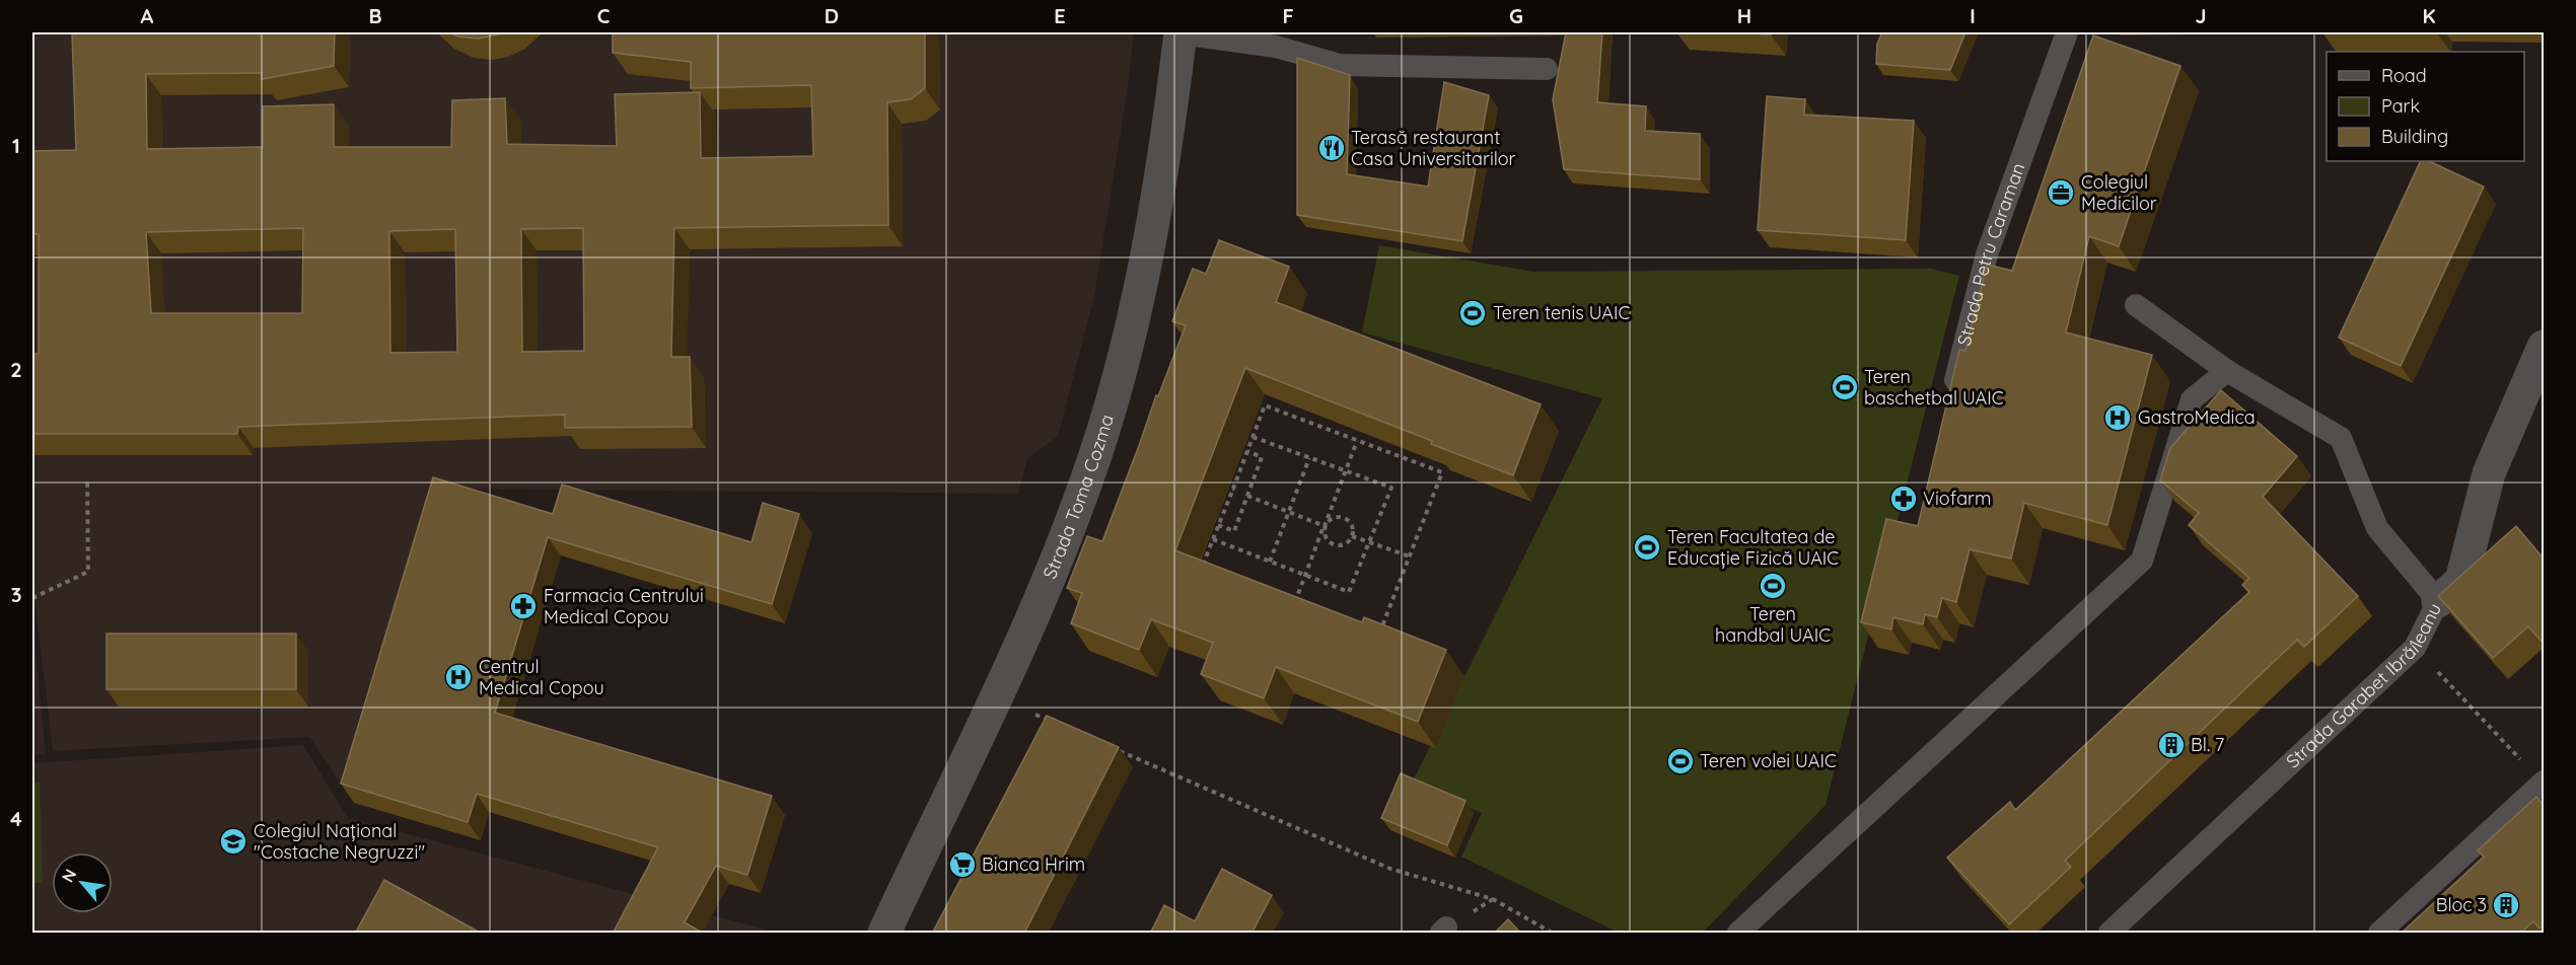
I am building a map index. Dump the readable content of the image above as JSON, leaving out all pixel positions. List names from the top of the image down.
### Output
{
  "streets": {
    "street": ["Strada Toma Cozma", "Strada Garabet Ibrăileanu"],
    "lane": ["Strada Petru Caraman"]
  },
  "places": {
    "restaurant": ["Terasă restaurant Casa Universitarilor"],
    "office": ["Colegiul Medicilor"],
    "sports": [
      "Teren tenis UAIC",
      "Teren baschetbal UAIC",
      "Teren Facultatea de Educație Fizică UAIC",
      "Teren handbal UAIC",
      "Teren volei UAIC"
    ],
    "hospital": ["GastroMedica", "Centrul Medical Copou"],
    "pharmacy": ["Viofarm", "Farmacia Centrului Medical Copou"],
    "building": ["Bl. 7", "Bloc 3"],
    "school or university": ["Colegiul Național \"Costache Negruzzi\""],
    "supermarket": ["Bianca Hrim"]
  },
  "legend": ["Road", "Park", "Building"],
  "north": "top left",
  "grid": {
    "columns": [
      "A",
      "B",
      "C",
      "D",
      "E",
      "F",
      "G",
      "H",
      "I",
      "J",
      "K"
    ],
    "rows": [
      "1",
      "2",
      "3",
      "4"
    ]
  }
}
